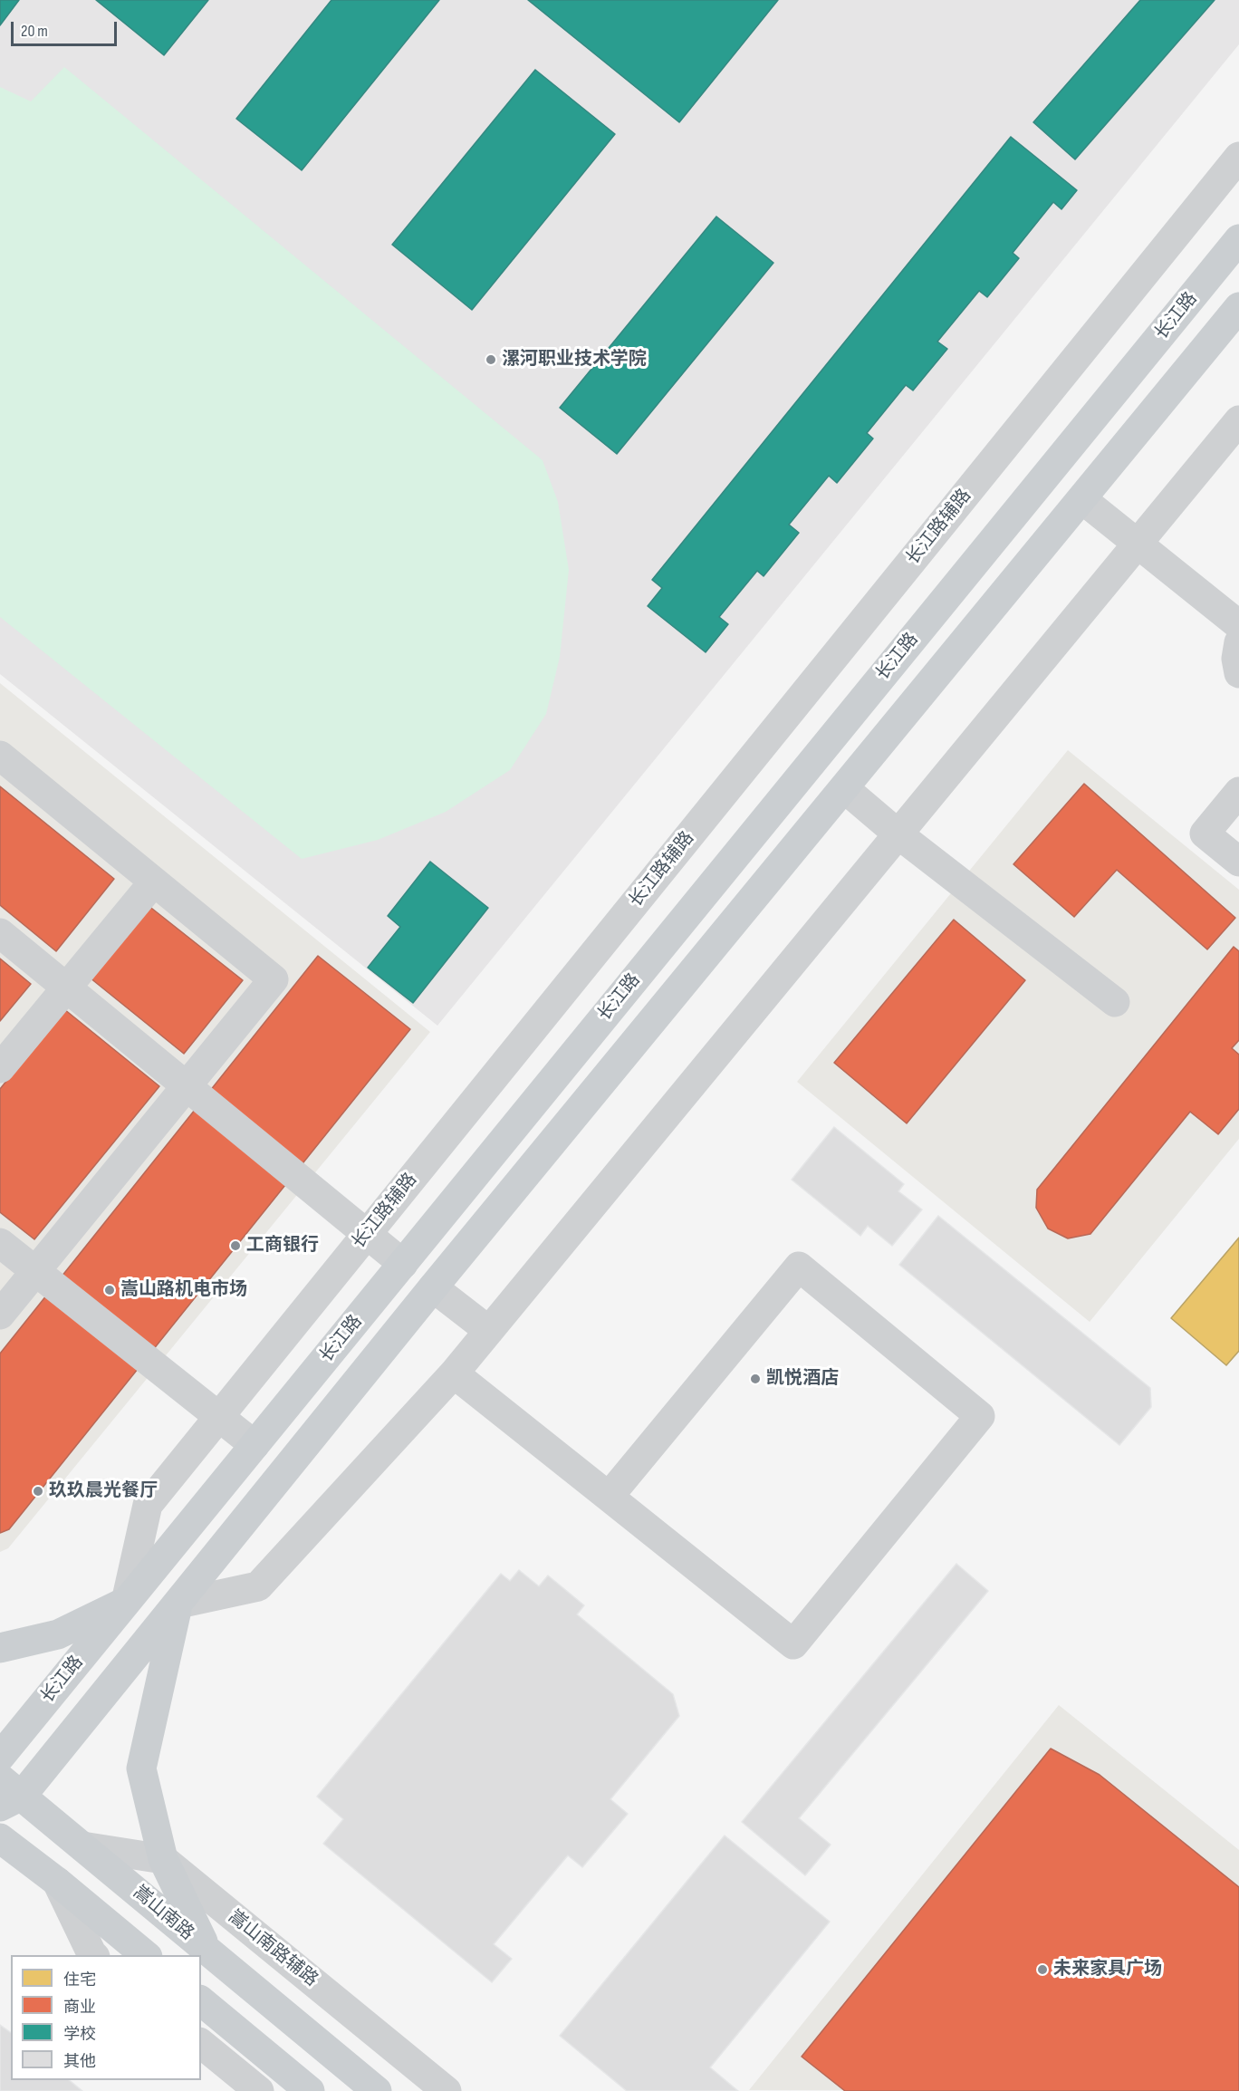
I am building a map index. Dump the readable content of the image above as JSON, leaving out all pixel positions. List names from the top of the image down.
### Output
{
  "streets": {
    "main road": ["长江路", "嵩山南路"],
    "street": ["长江路辅路", "嵩山南路辅路"]
  },
  "crossings": [
    ["长江路", "长江路辅路"]
  ],
  "places": [
    "漯河职业技术学院",
    "工商银行",
    "嵩山路机电市场",
    "凯悦酒店",
    "玖玖晨光餐厅",
    "未来家具广场"
  ],
  "legend": [
    "住宅",
    "商业",
    "学校",
    "其他"
  ],
  "scale_bar": "20 m"
}
